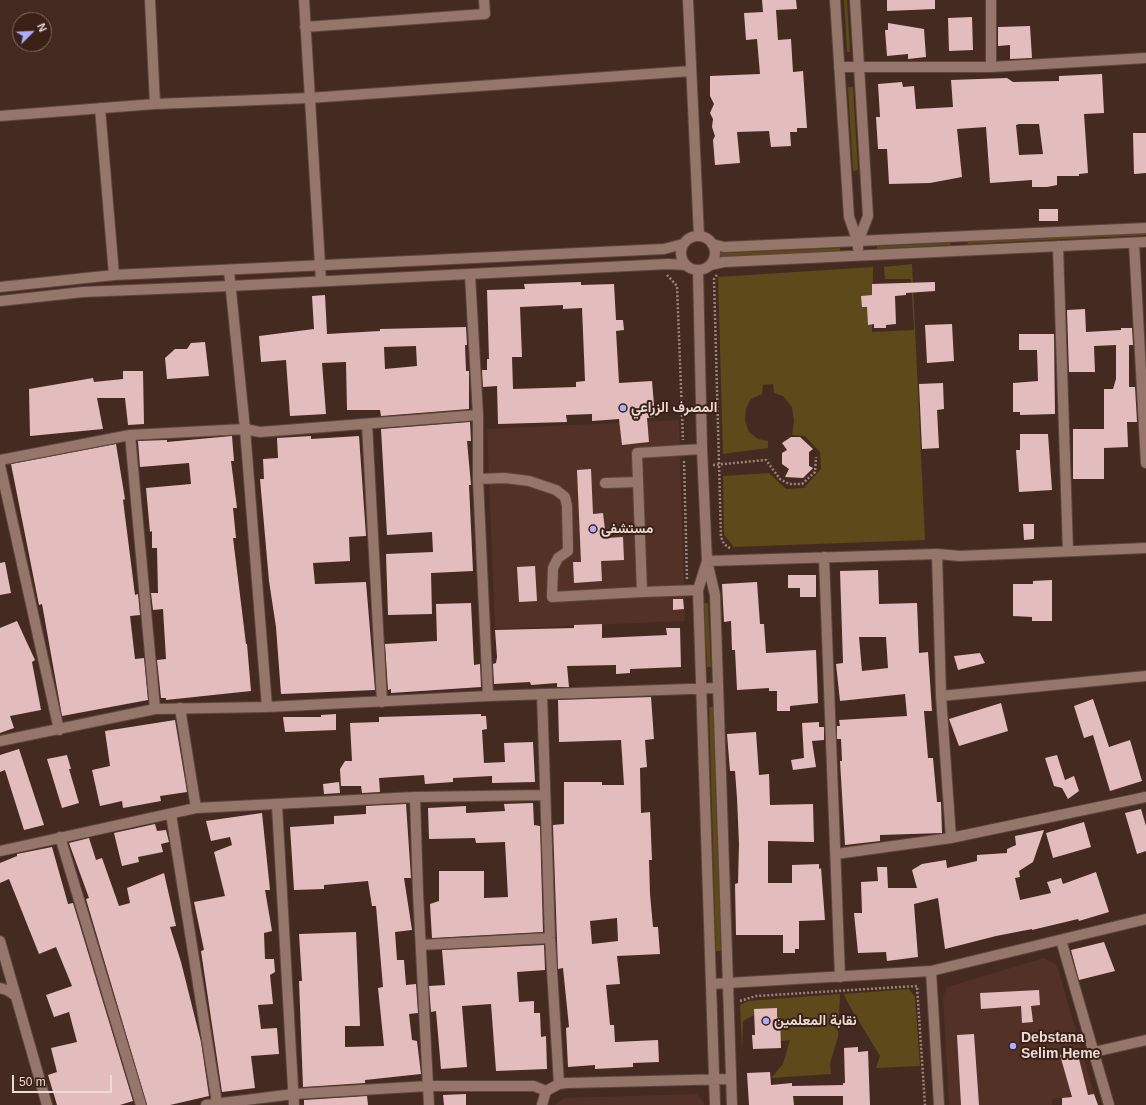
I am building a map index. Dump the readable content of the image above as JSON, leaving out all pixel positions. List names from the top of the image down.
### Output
{
  "places": [
    "المصرف الزراعي",
    "مستشفى",
    "نقابة المعلمين",
    "Debstana Selim Heme"
  ],
  "scale_bar": "50 m",
  "north": "top right"
}
